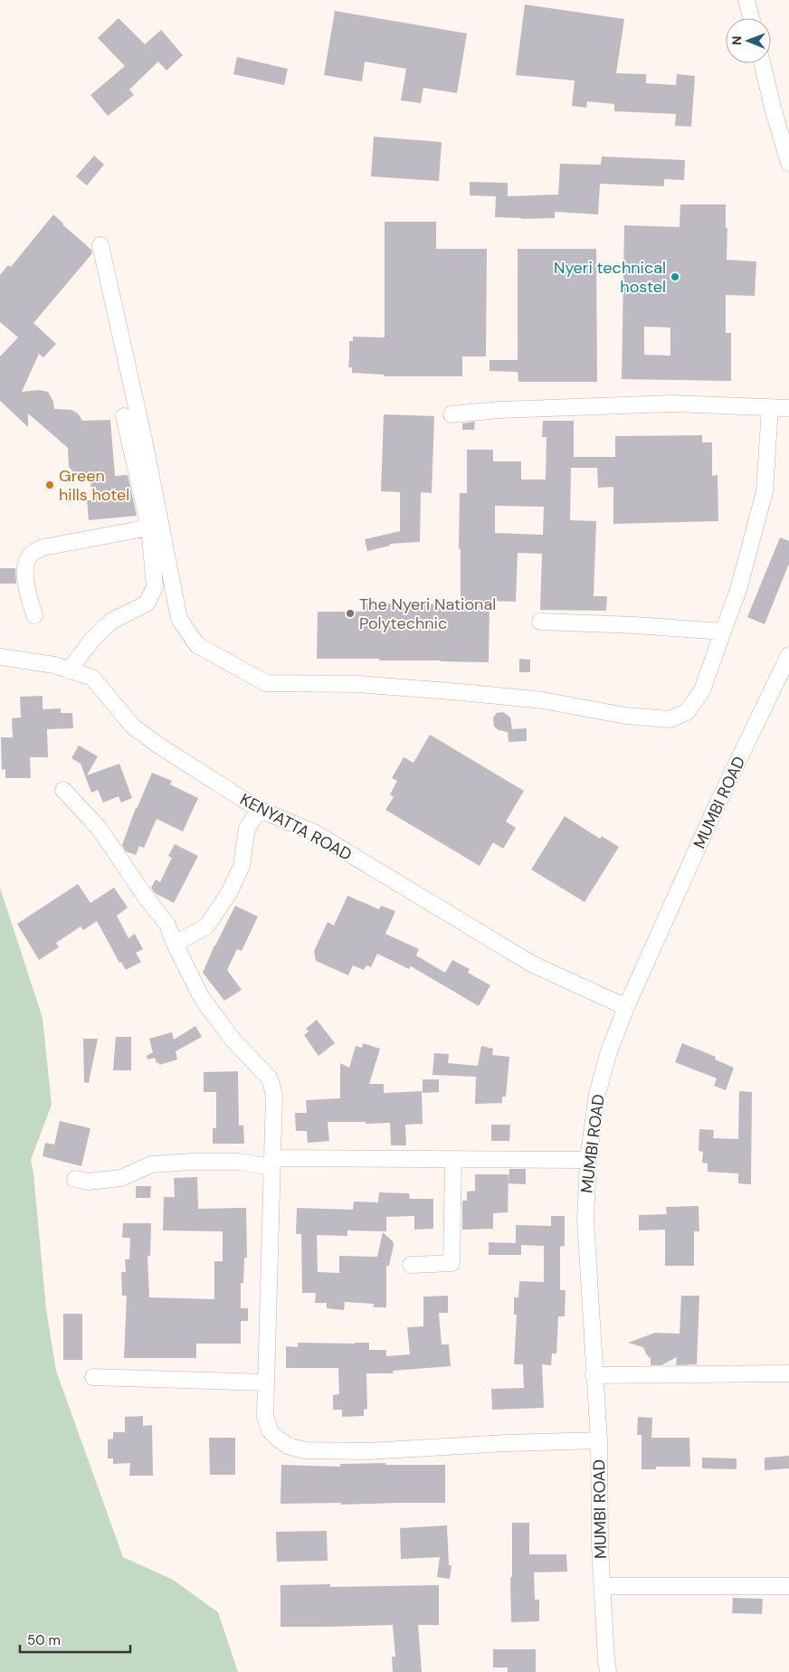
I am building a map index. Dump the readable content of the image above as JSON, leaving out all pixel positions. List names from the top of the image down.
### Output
{
  "streets": {
    "street": ["MUMBI ROAD", "KENYATTA ROAD"]
  },
  "crossings": [
    ["MUMBI ROAD", "KENYATTA ROAD"]
  ],
  "places": ["Nyeri technical hostel", "Green hills hotel", "The Nyeri National Polytechnic"],
  "scale_bar": "50 m",
  "north": "left"
}
